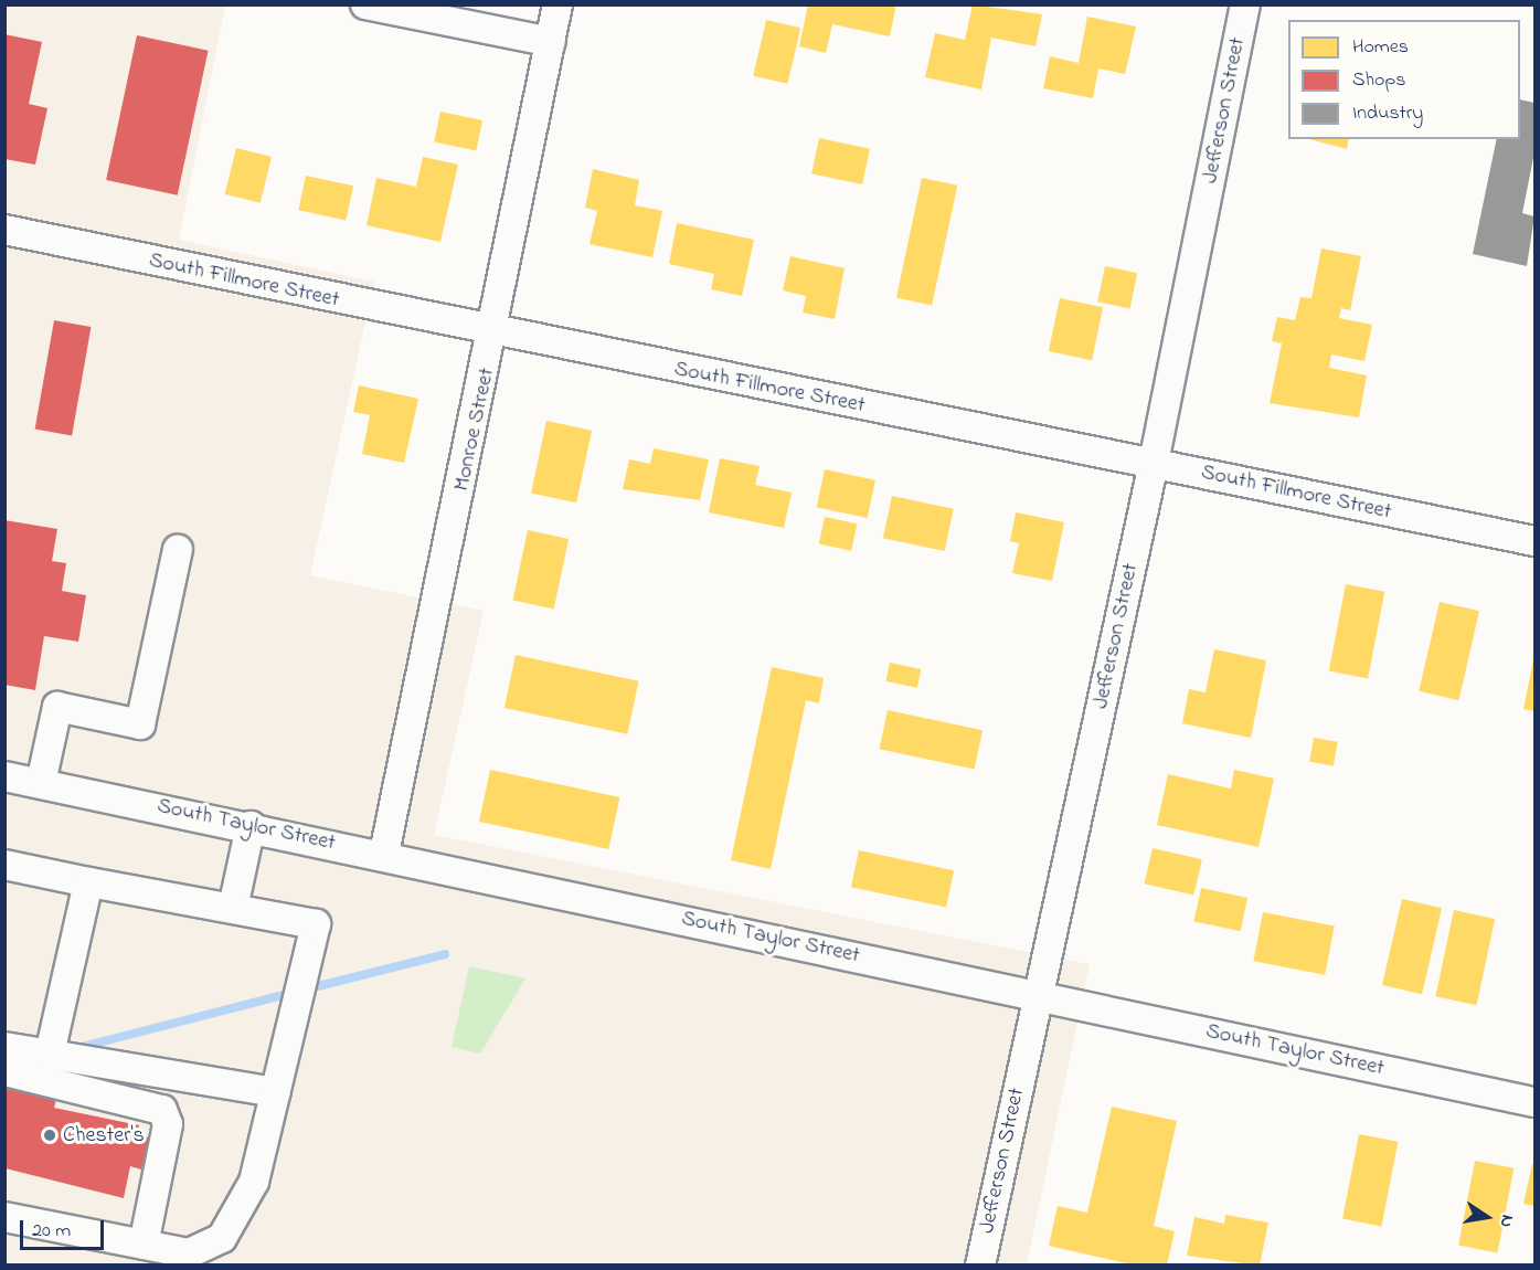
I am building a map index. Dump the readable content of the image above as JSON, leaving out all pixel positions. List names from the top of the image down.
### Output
{
  "streets": {
    "street": [
      "Jefferson Street",
      "South Fillmore Street",
      "Monroe Street",
      "South Taylor Street"
    ]
  },
  "crossings": [
    ["Jefferson Street", "South Fillmore Street"],
    ["Jefferson Street", "South Taylor Street"],
    ["South Fillmore Street", "Monroe Street"],
    ["Monroe Street", "South Taylor Street"]
  ],
  "places": ["Chester's"],
  "legend": ["Homes", "Shops", "Industry"],
  "scale_bar": "20 m",
  "north": "right"
}
